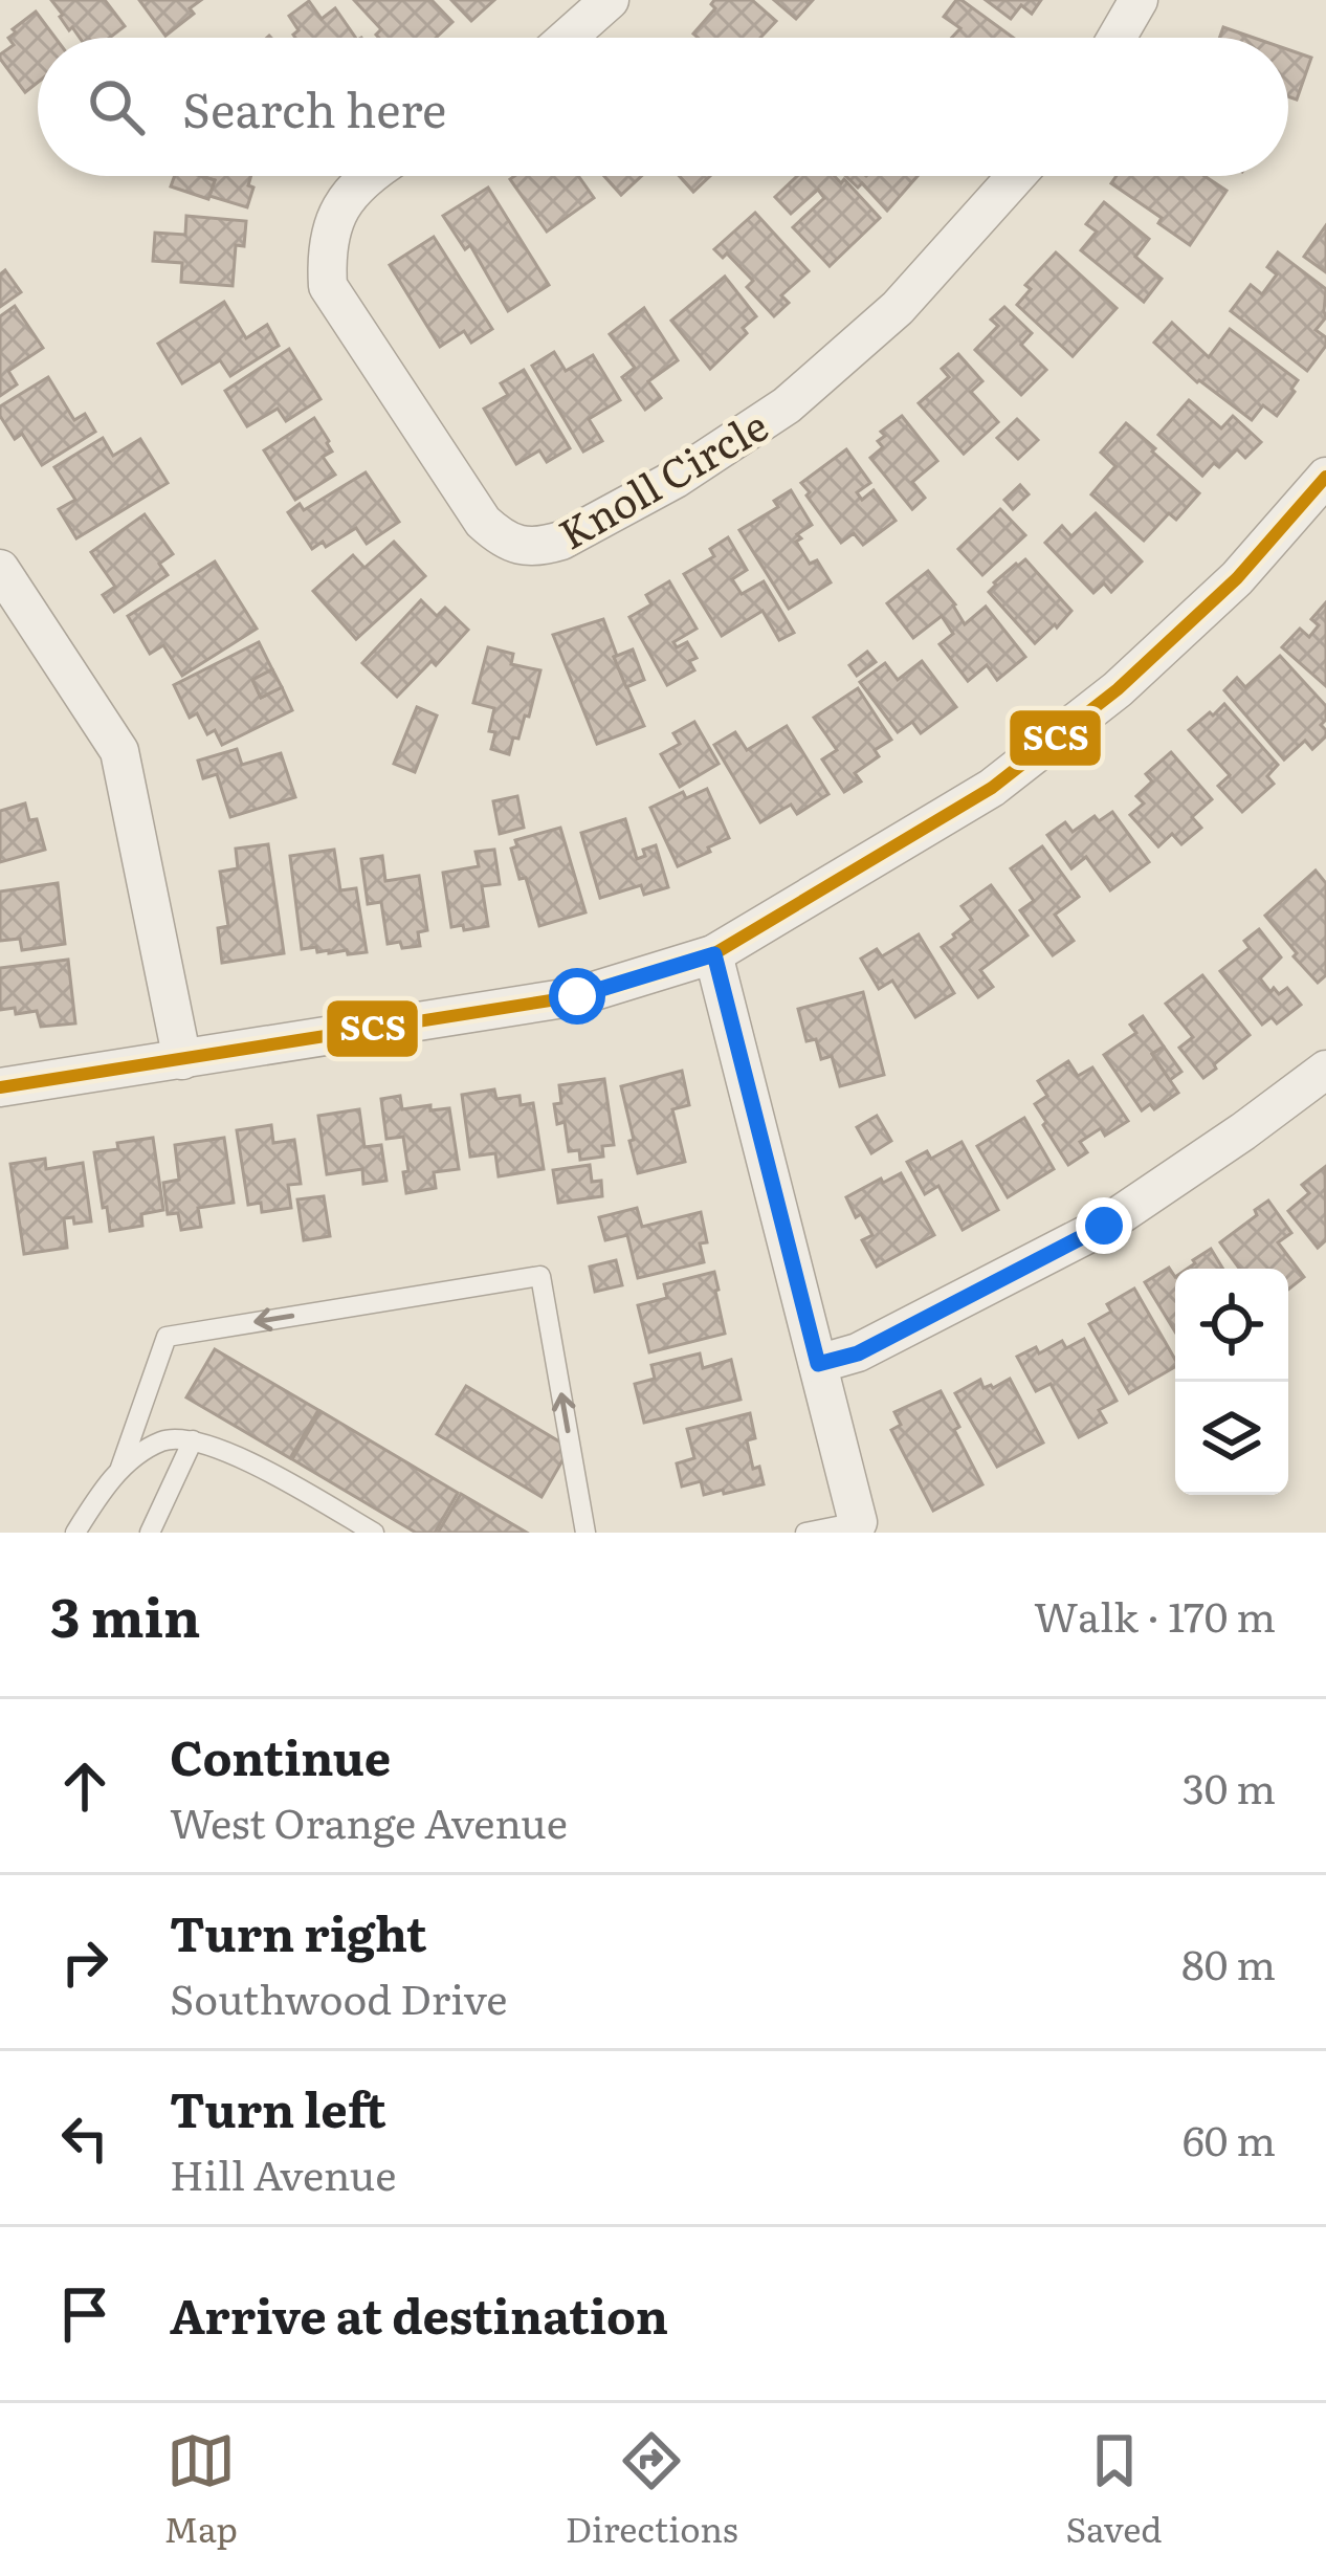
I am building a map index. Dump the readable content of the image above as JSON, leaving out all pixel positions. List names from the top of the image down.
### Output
{
  "streets": {
    "street": ["Knoll Circle"]
  },
  "lines": ["transit line SCS"],
  "page": {
    "search": "Search here",
    "heading": ["3 min", "Walk · 170 m"],
    "list": [
      ["Continue", "West Orange Avenue", "30 m"],
      ["Turn right", "Southwood Drive", "80 m"],
      ["Turn left", "Hill Avenue", "60 m"],
      "Arrive at destination"
    ],
    "nav": ["Map", "Directions", "Saved"]
  }
}
